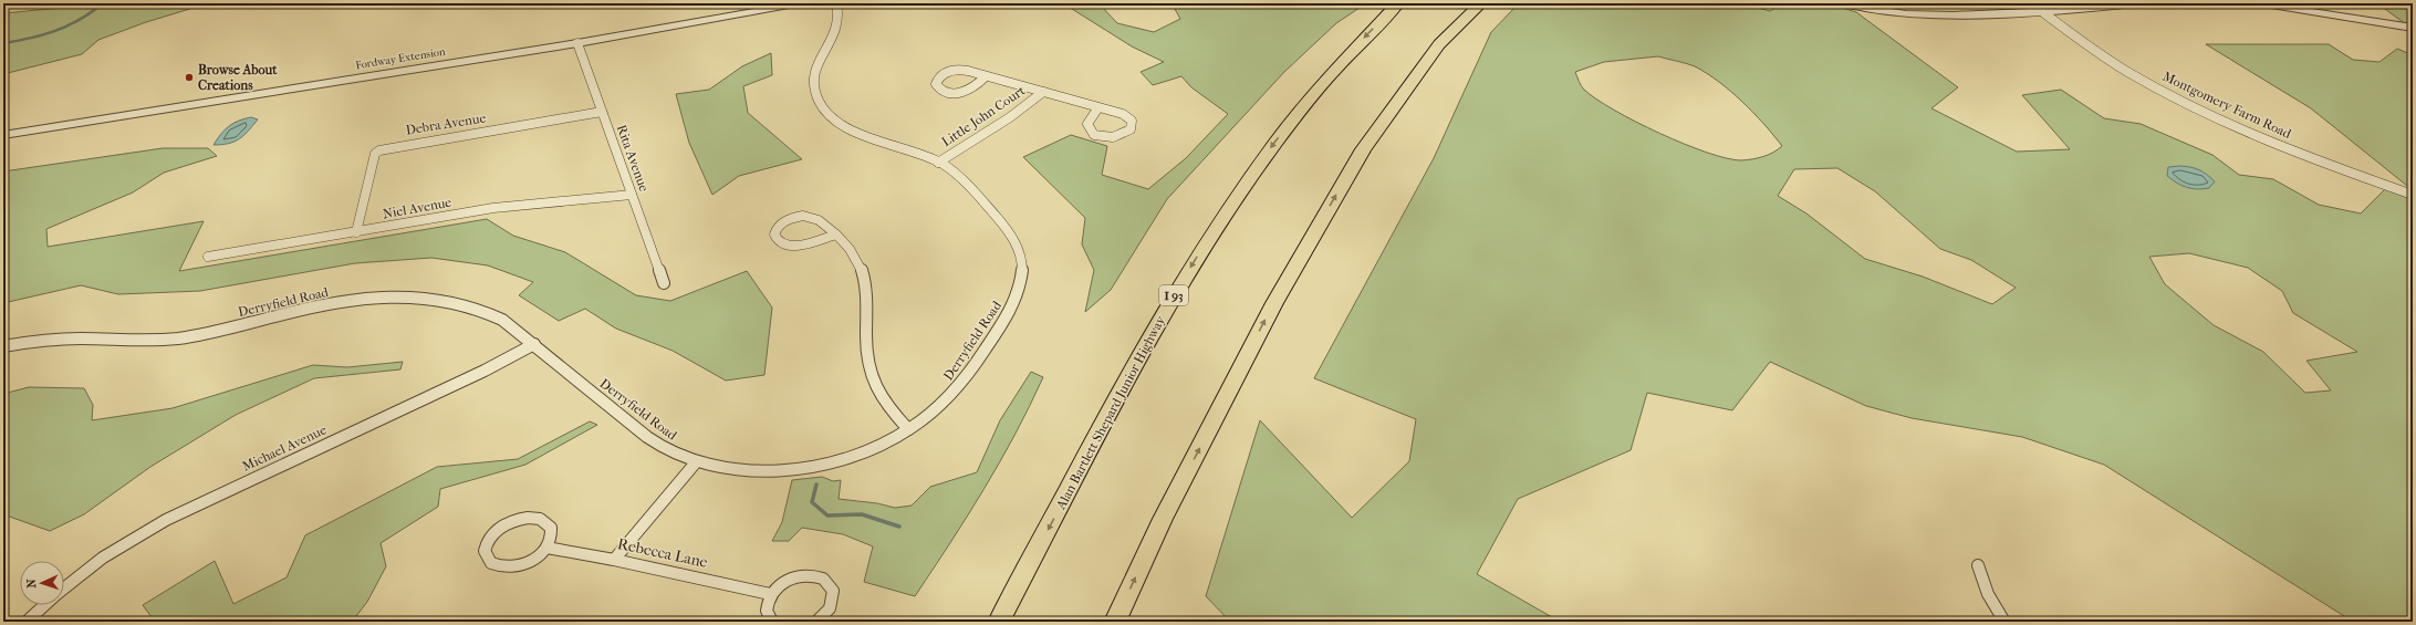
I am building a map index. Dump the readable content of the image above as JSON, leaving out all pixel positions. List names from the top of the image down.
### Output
{
  "streets": {
    "highway": ["I 93", "Alan Bartlett Shepard Junior Highway"],
    "street": [
      "Fordway Extension",
      "Montgomery Farm Road",
      "Little John Court",
      "Debra Avenue",
      "Rita Avenue",
      "Niel Avenue",
      "Derryfield Road",
      "Michael Avenue",
      "Rebecca Lane"
    ]
  },
  "crossings": [
    ["Fordway Extension", "Rita Avenue"],
    ["Little John Court", "Derryfield Road"],
    ["Debra Avenue", "Rita Avenue"],
    ["Debra Avenue", "Niel Avenue"],
    ["Rita Avenue", "Niel Avenue"],
    ["Derryfield Road", "Michael Avenue"]
  ],
  "places": ["Browse About Creations"],
  "north": "left"
}
